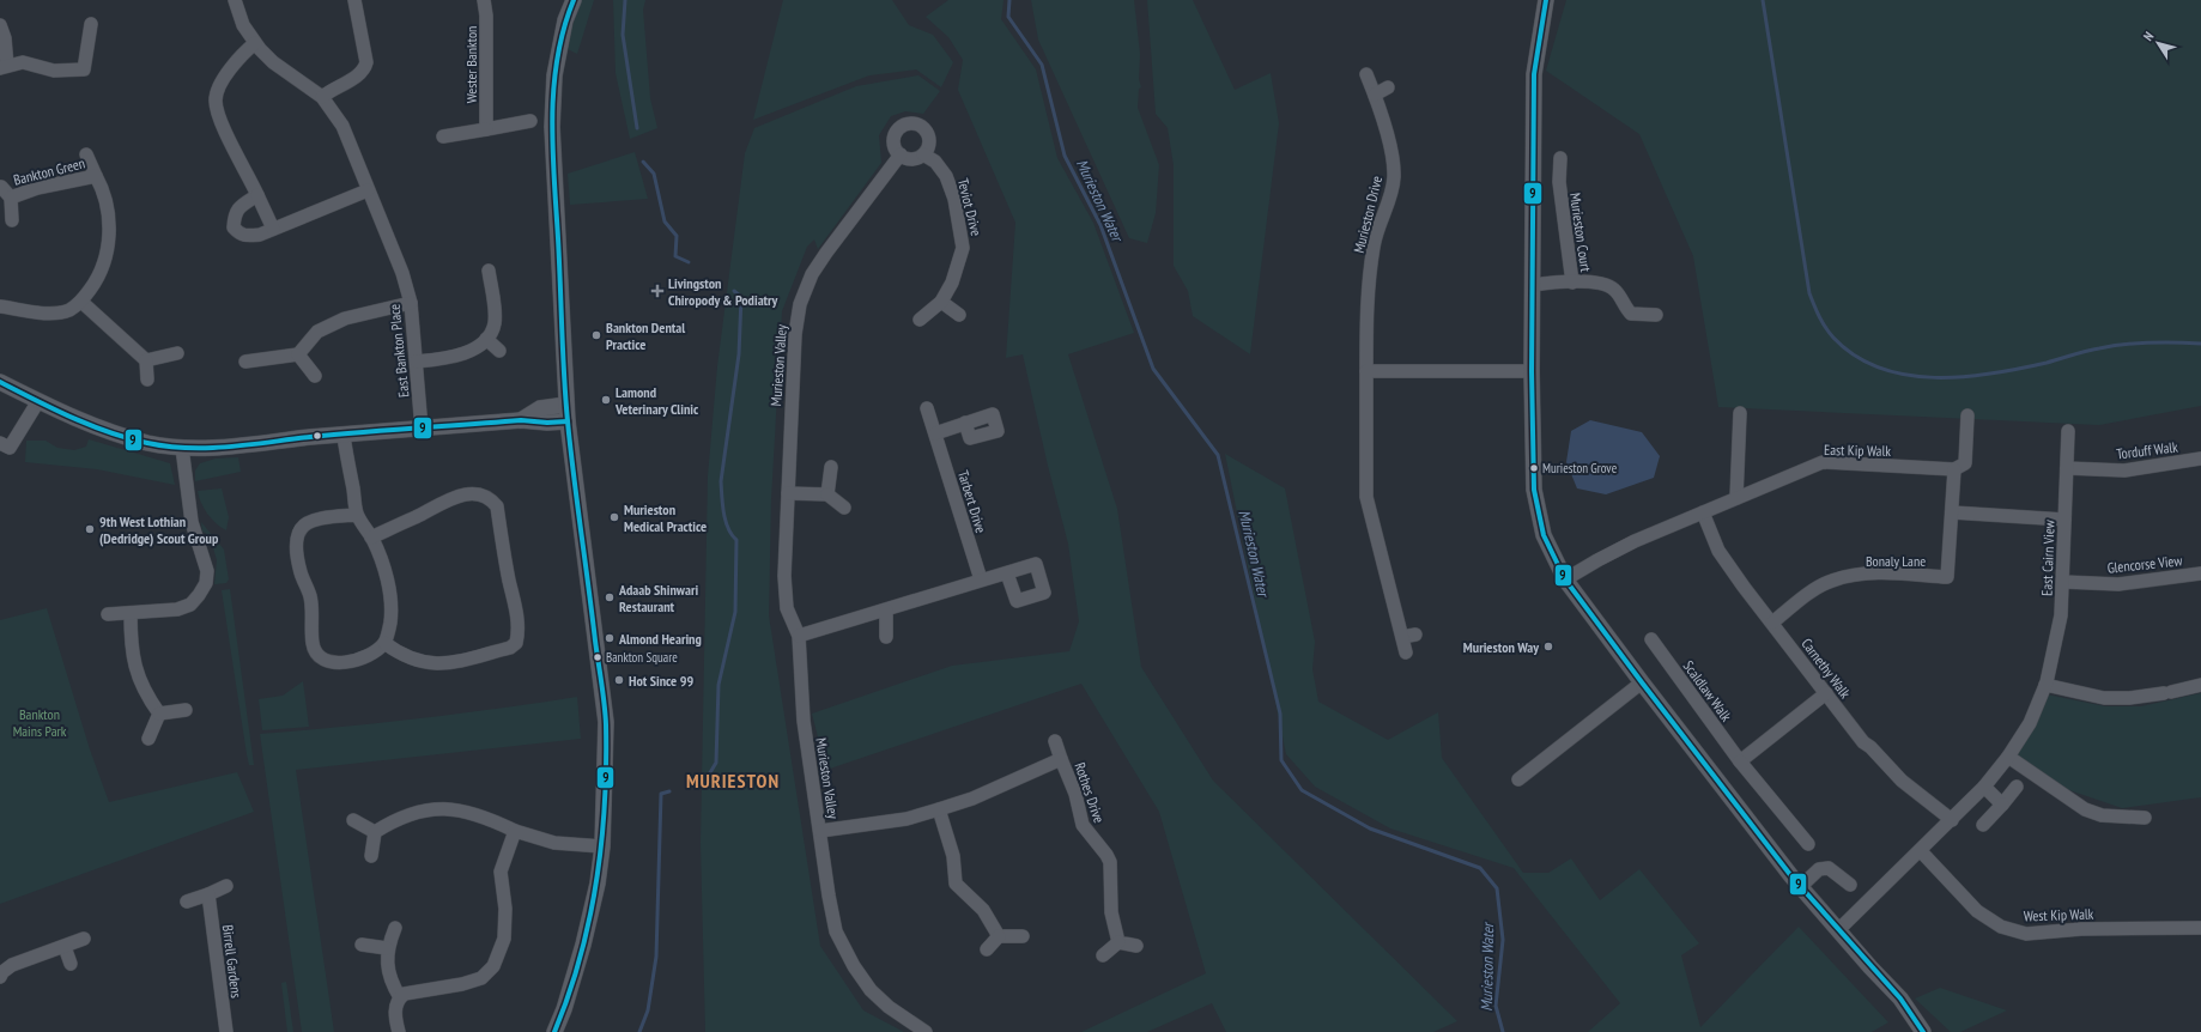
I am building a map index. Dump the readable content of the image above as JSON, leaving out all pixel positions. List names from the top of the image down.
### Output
{
  "streets": {
    "street": [
      "Wester Bankton",
      "Bankton Green",
      "Teviot Drive",
      "Murieston Drive",
      "Murieston Court",
      "East Bankton Place",
      "Murieston Valley",
      "East Kip Walk",
      "Torduff Walk",
      "Tarbert Drive",
      "East Cairn View",
      "Bonaly Lane",
      "Glencorse View",
      "Carnethy Walk",
      "Scaldlaw Walk",
      "Rothes Drive",
      "West Kip Walk",
      "Birrell Gardens"
    ]
  },
  "crossings": [
    ["Teviot Drive", "Murieston Valley"],
    ["Murieston Valley", "Rothes Drive"],
    ["East Kip Walk", "Carnethy Walk"],
    ["Torduff Walk", "East Cairn View"],
    ["East Cairn View", "Glencorse View"],
    ["East Cairn View", "Carnethy Walk"],
    ["East Cairn View", "West Kip Walk"],
    ["Bonaly Lane", "Carnethy Walk"]
  ],
  "districts": ["MURIESTON"],
  "water": ["Murieston Water"],
  "parks": ["Bankton Mains Park"],
  "places": {
    "health": ["Livingston Chiropody & Podiatry"],
    "other": [
      "Bankton Dental Practice",
      "Lamond Veterinary Clinic",
      "Murieston Grove",
      "Murieston Medical Practice",
      "9th West Lothian (Dedridge) Scout Group",
      "Adaab Shinwari Restaurant",
      "Almond Hearing",
      "Murieston Way",
      "Bankton Square",
      "Hot Since 99"
    ]
  },
  "lines": ["transit line 9"],
  "north": "top left"
}
